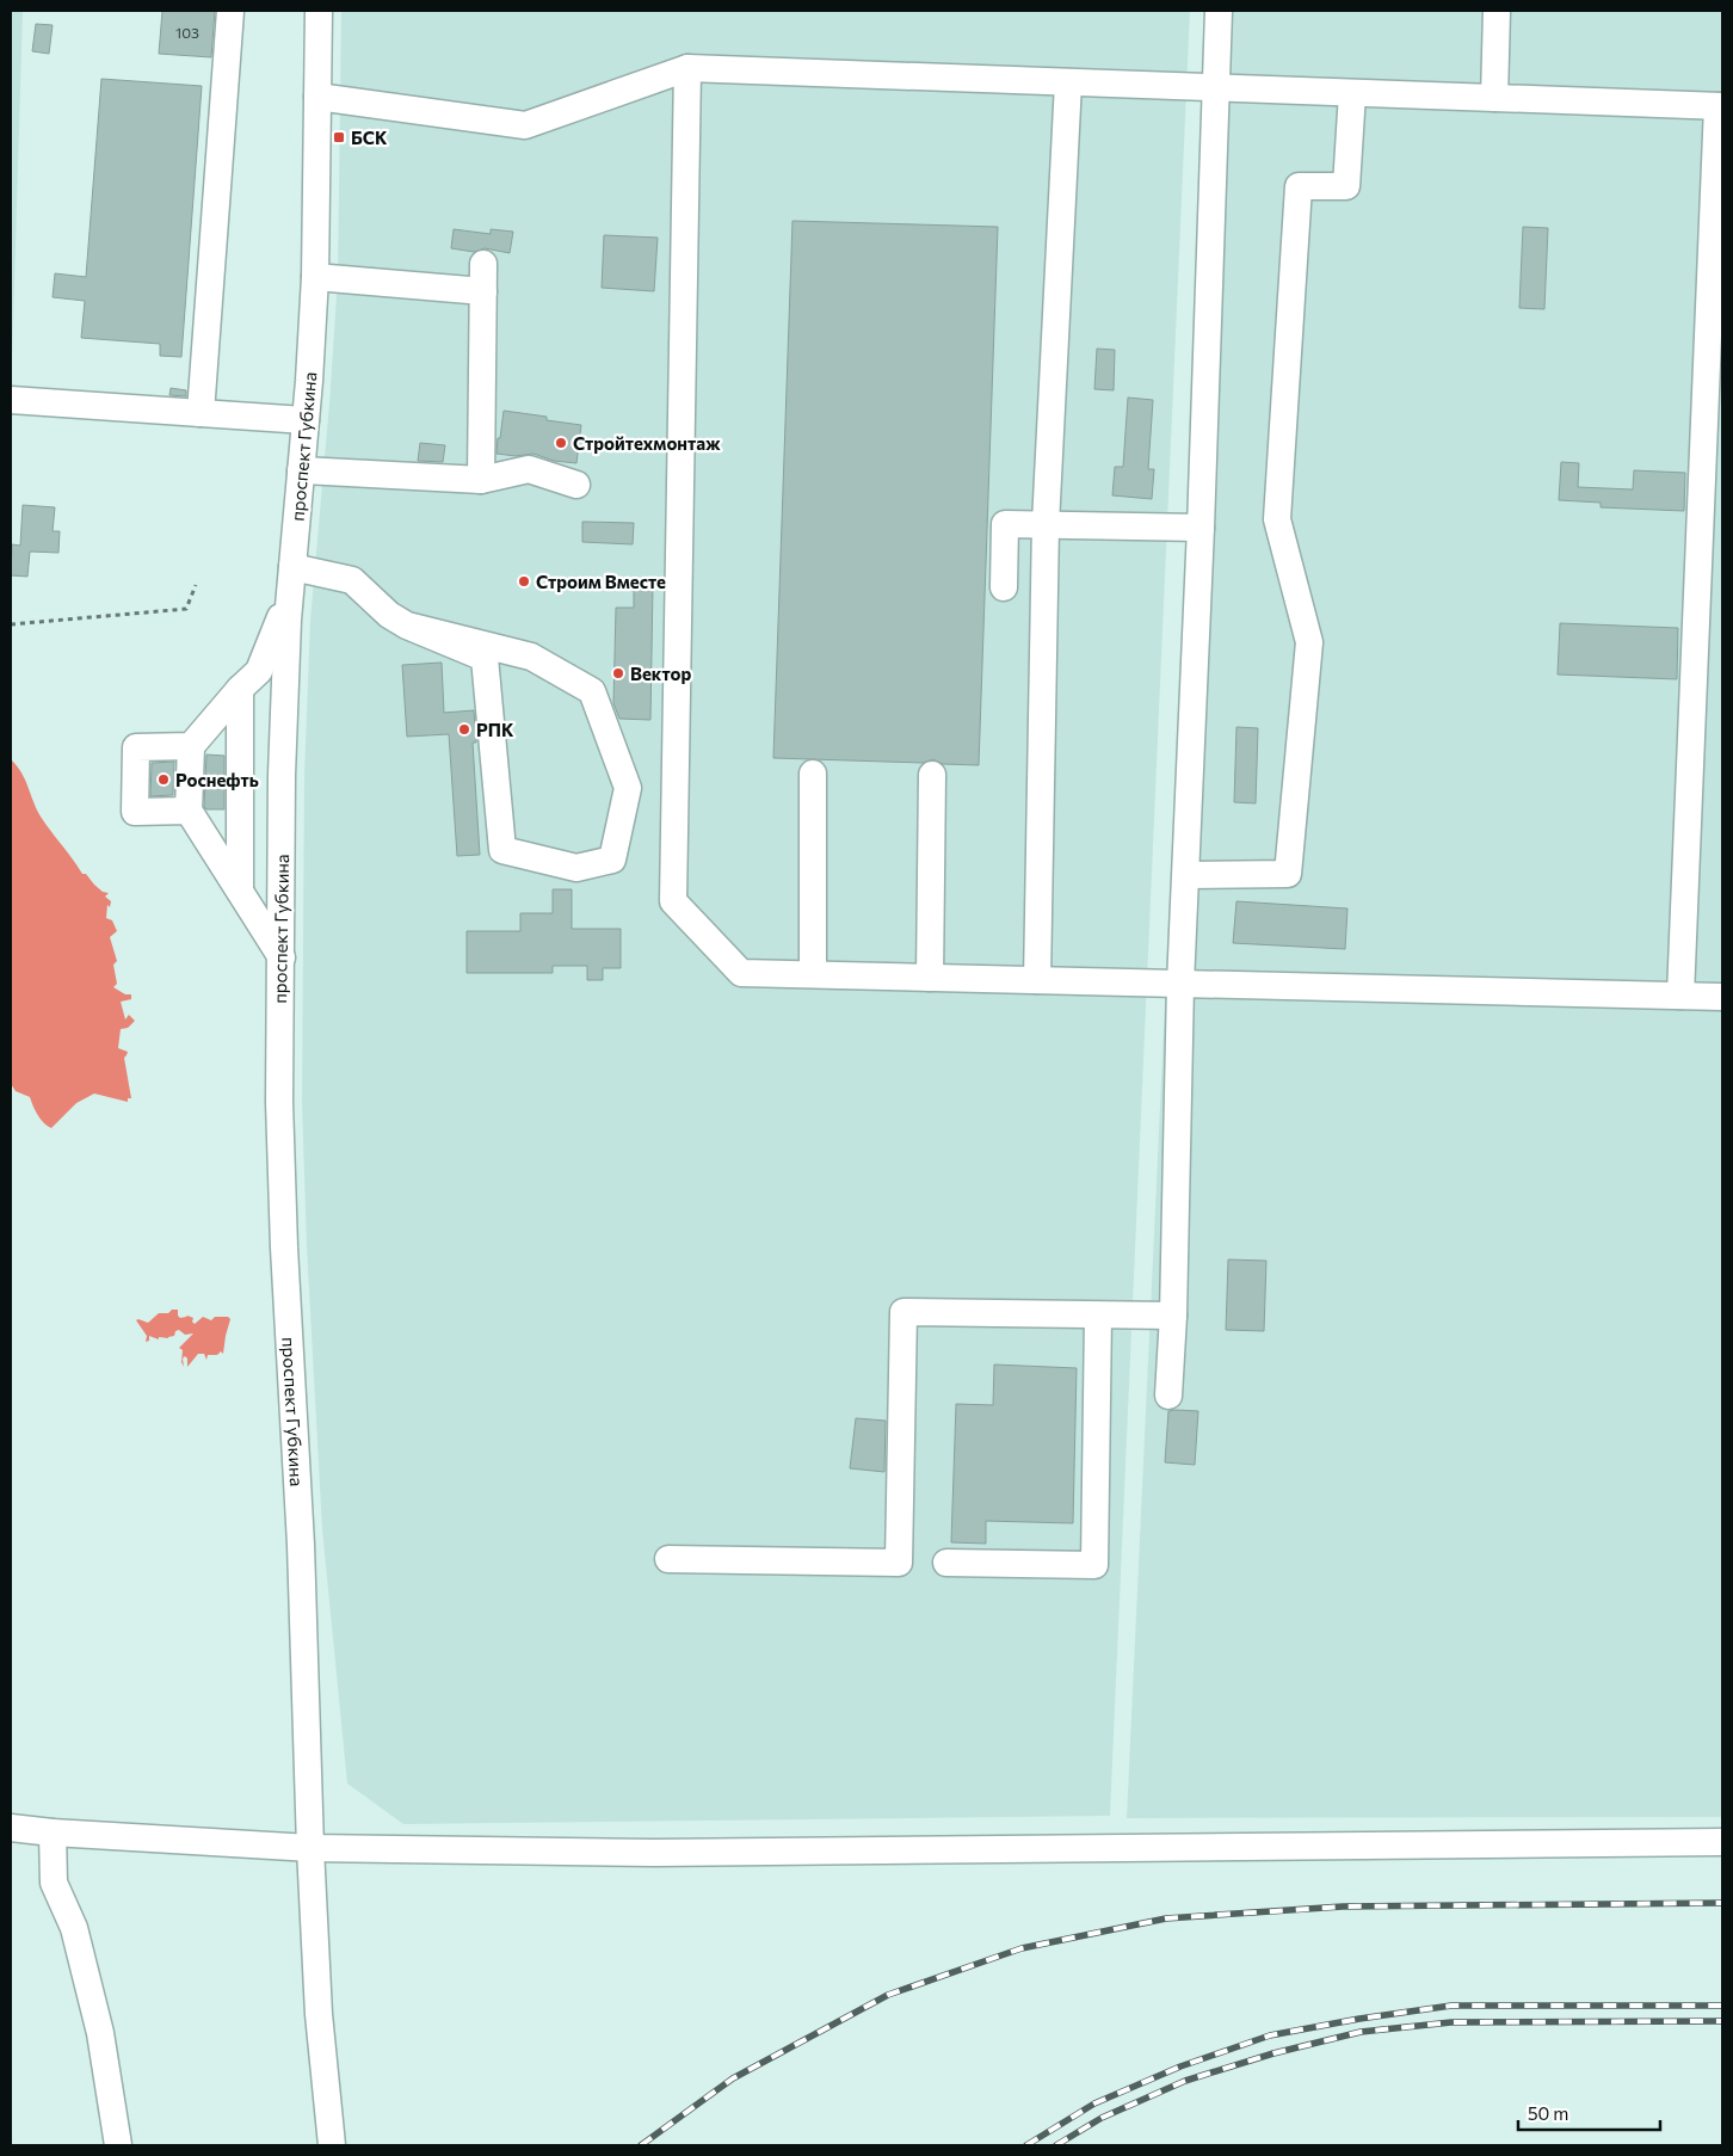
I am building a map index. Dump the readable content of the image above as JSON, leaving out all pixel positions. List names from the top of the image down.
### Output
{
  "streets": {
    "street": ["проспект Губкина"]
  },
  "places": {
    "transit": ["БСК"],
    "other": [
      "Стройтехмонтаж",
      "Строим Вместе",
      "Вектор",
      "РПК",
      "Роснефть"
    ]
  },
  "house_numbers": ["103"],
  "scale_bar": "50 m"
}
